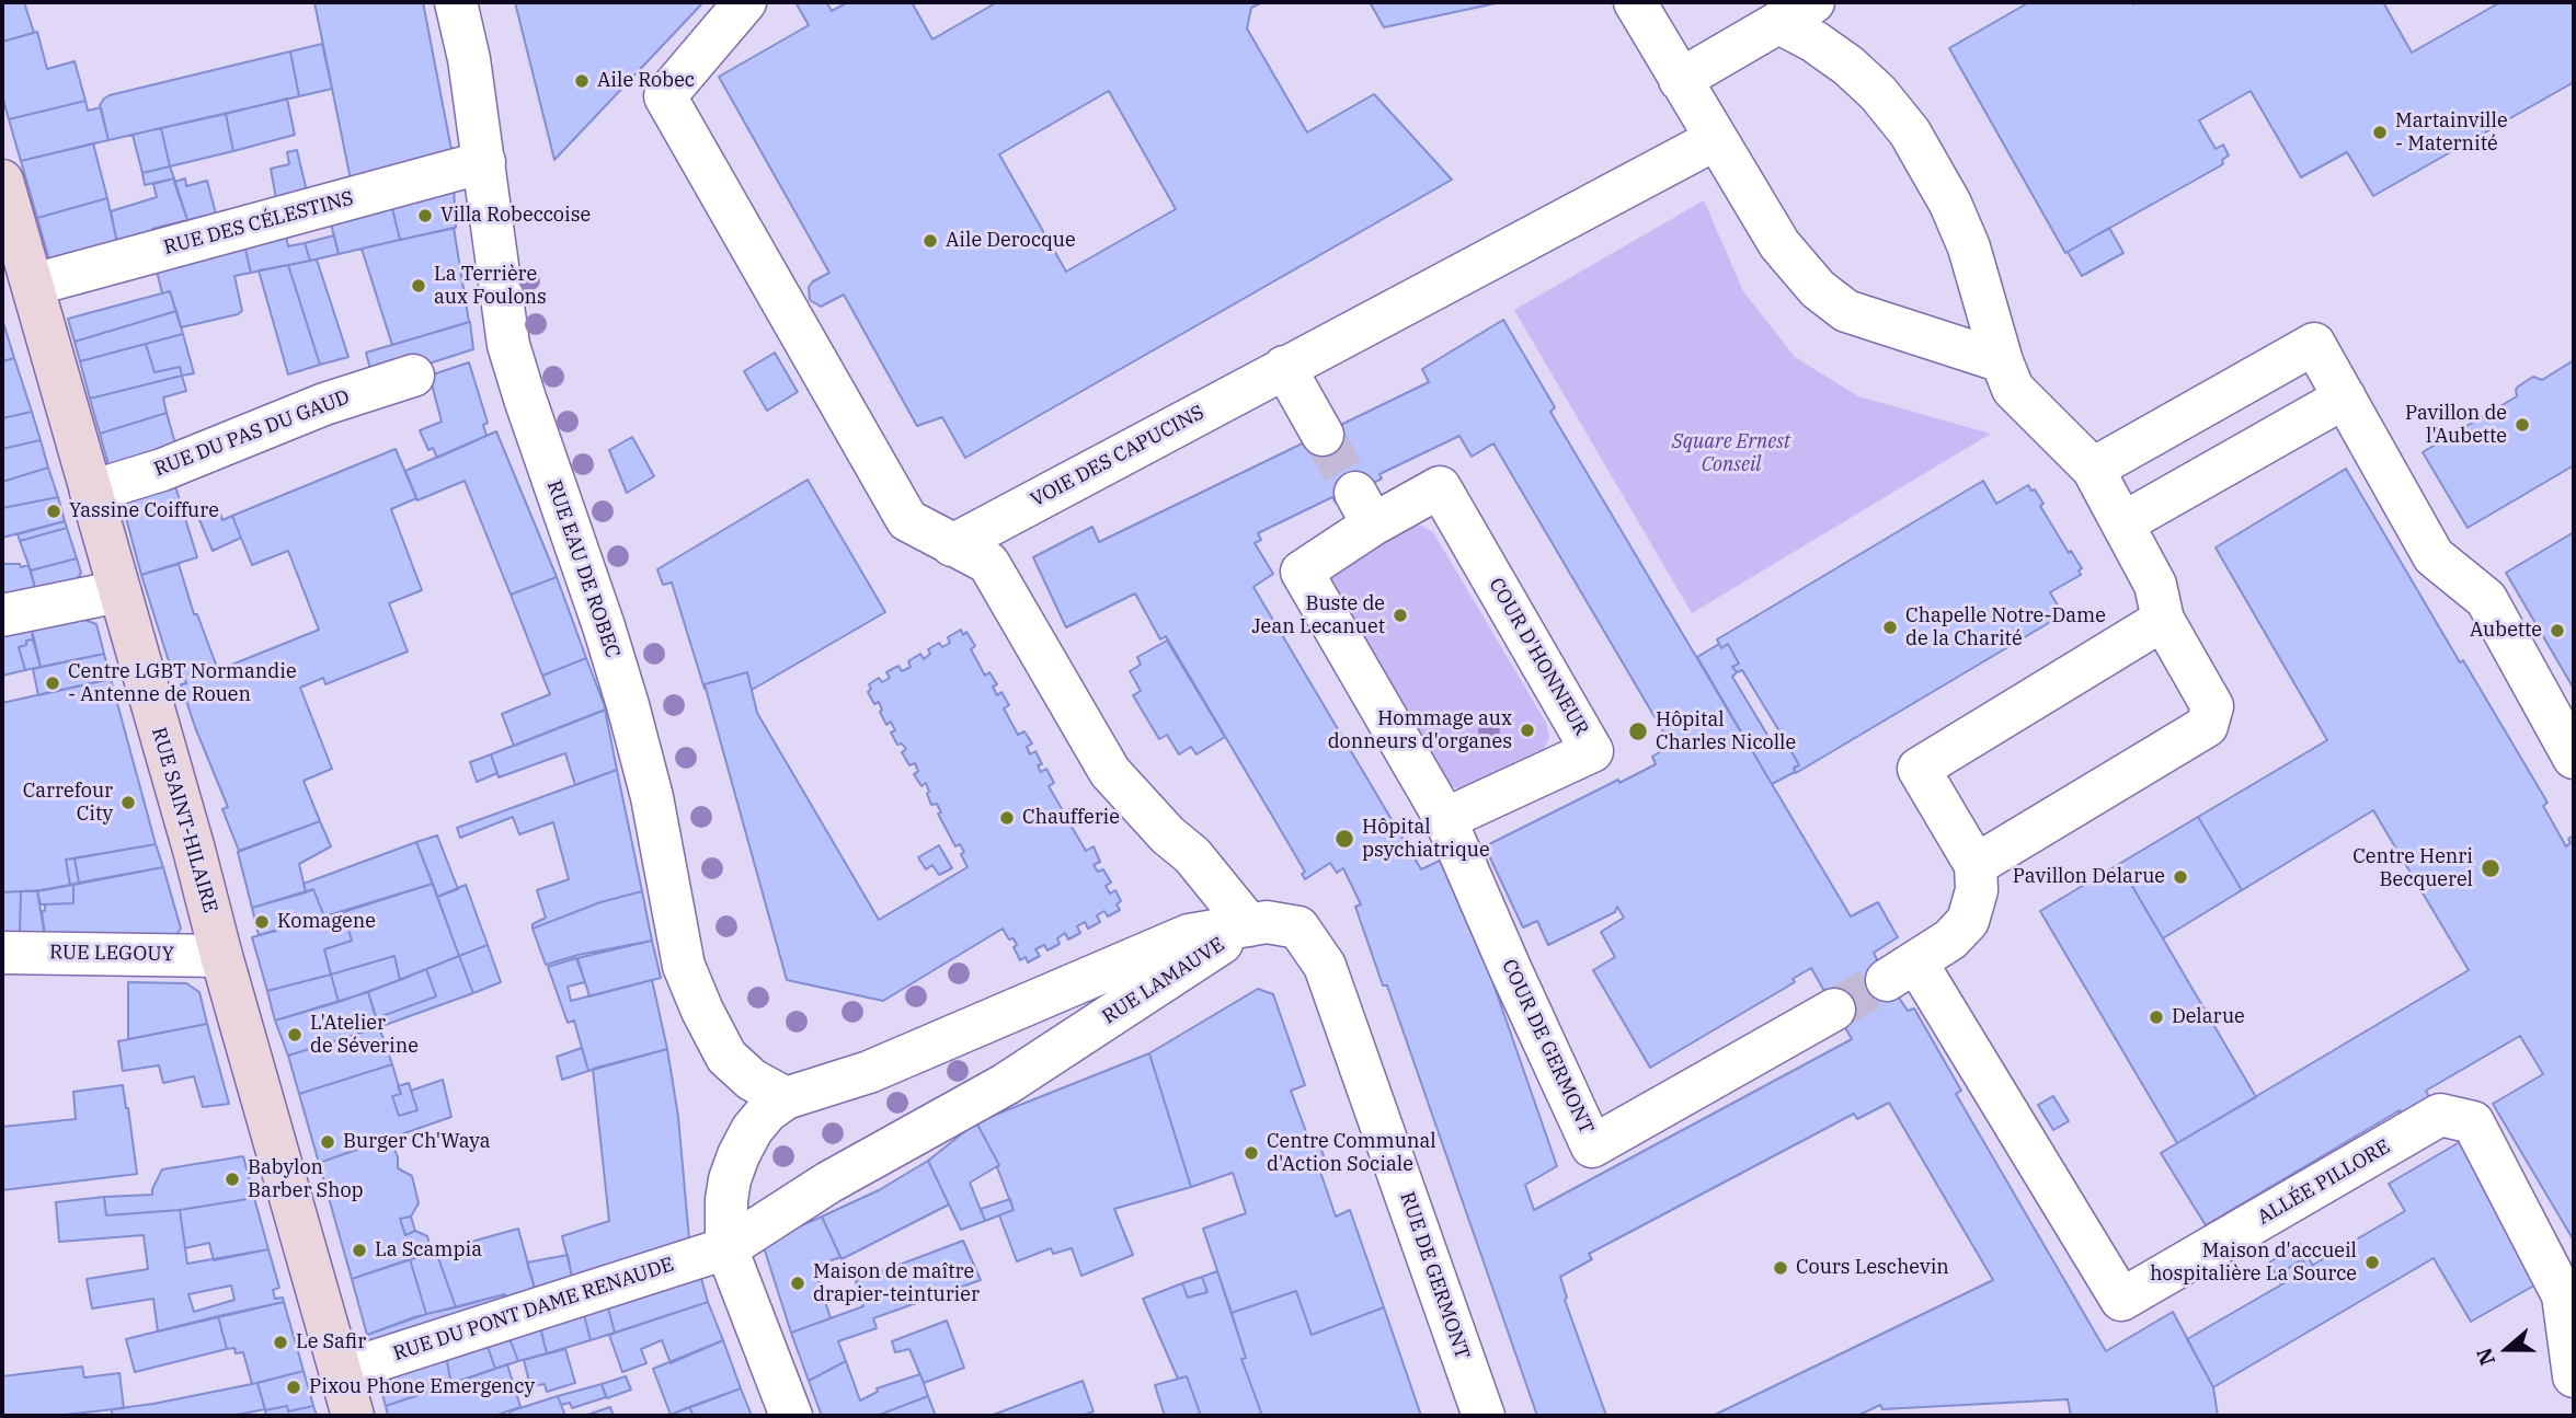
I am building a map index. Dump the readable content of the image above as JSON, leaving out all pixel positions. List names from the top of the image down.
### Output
{
  "streets": {
    "street": [
      "RUE DES CÉLESTINS",
      "RUE DU PAS DU GAUD",
      "VOIE DES CAPUCINS",
      "RUE EAU DE ROBEC",
      "COUR D'HONNEUR",
      "RUE SAINT-HILAIRE",
      "RUE LEGOUY",
      "RUE LAMAUVE",
      "COUR DE GERMONT",
      "ALLÉE PILLORE",
      "RUE DE GERMONT",
      "RUE DU PONT DAME RENAUDE"
    ]
  },
  "crossings": [
    ["RUE DES CÉLESTINS", "RUE EAU DE ROBEC"],
    ["RUE DES CÉLESTINS", "RUE SAINT-HILAIRE"],
    ["RUE DU PAS DU GAUD", "RUE SAINT-HILAIRE"],
    ["RUE EAU DE ROBEC", "RUE LAMAUVE"],
    ["COUR D'HONNEUR", "COUR DE GERMONT"],
    ["RUE SAINT-HILAIRE", "RUE LEGOUY"],
    ["RUE SAINT-HILAIRE", "RUE DU PONT DAME RENAUDE"],
    ["RUE LAMAUVE", "RUE DE GERMONT"],
    ["RUE LAMAUVE", "RUE DU PONT DAME RENAUDE"]
  ],
  "parks": ["Square Ernest Conseil"],
  "places": [
    "Aile Robec",
    "Martainville - Maternité",
    "Villa Robeccoise",
    "Aile Derocque",
    "La Terrière aux Foulons",
    "Pavillon de l'Aubette",
    "Yassine Coiffure",
    "Buste de Jean Lecanuet",
    "Chapelle Notre-Dame de la Charité",
    "Aubette",
    "Centre LGBT Normandie - Antenne de Rouen",
    "Hommage aux donneurs d'organes",
    "Hôpital Charles Nicolle",
    "Carrefour City",
    "Chaufferie",
    "Hôpital psychiatrique",
    "Centre Henri Becquerel",
    "Pavillon Delarue",
    "Komagene",
    "Delarue",
    "L'Atelier de Séverine",
    "Burger Ch'Waya",
    "Centre Communal d'Action Sociale",
    "Babylon Barber Shop",
    "La Scampia",
    "Maison d'accueil hospitalière La Source",
    "Cours Leschevin",
    "Maison de maître drapier-teinturier",
    "Le Safir",
    "Pixou Phone Emergency"
  ],
  "north": "left"
}
